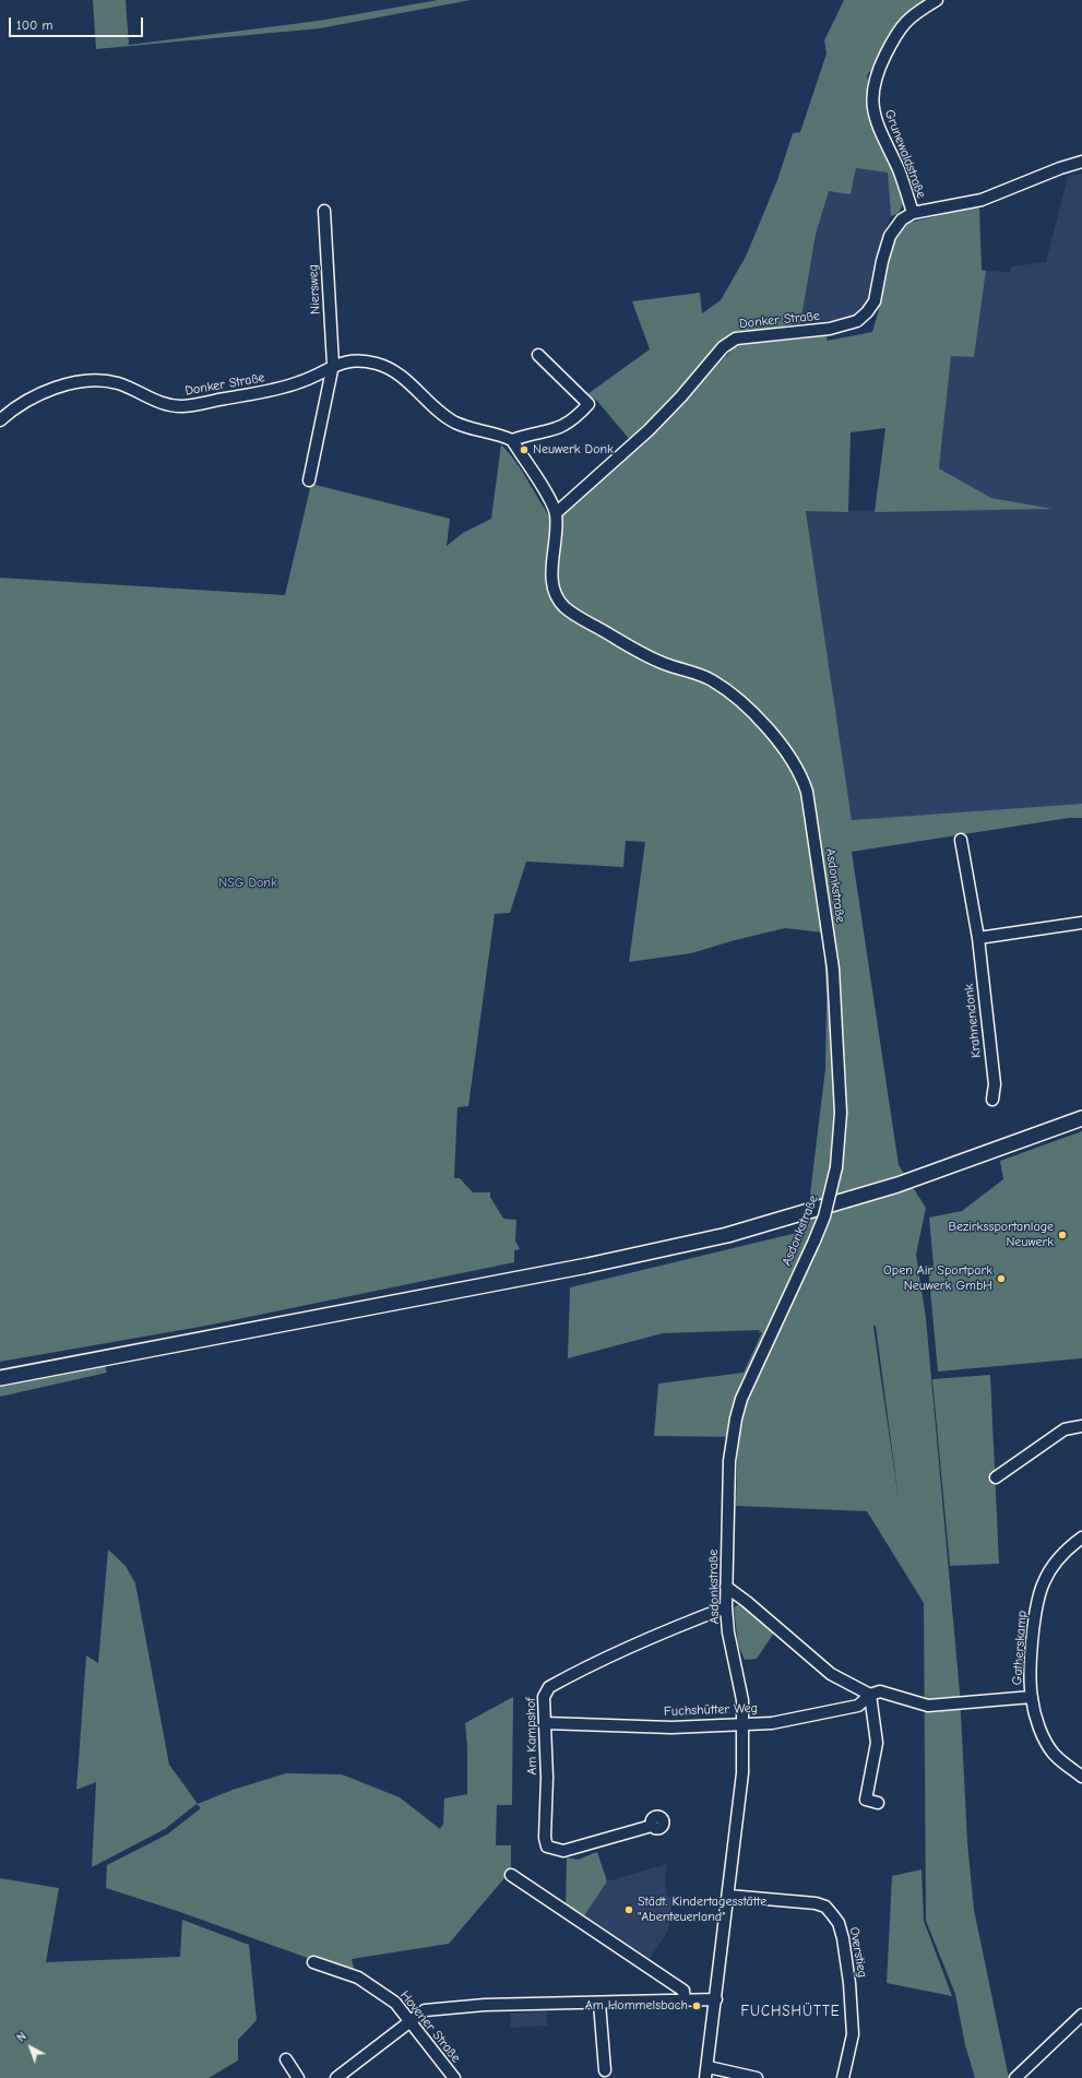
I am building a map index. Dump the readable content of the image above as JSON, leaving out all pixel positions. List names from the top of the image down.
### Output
{
  "streets": {
    "street": [
      "Grunewaldstraße",
      "Niersweg",
      "Donker Straße",
      "Asdonkstraße",
      "Krahnendonk",
      "Gatherskamp",
      "Fuchshütter Weg",
      "Am Kampshof",
      "Overstieg",
      "Hovener Straße"
    ]
  },
  "crossings": [
    ["Grunewaldstraße", "Donker Straße"],
    ["Niersweg", "Donker Straße"],
    ["Donker Straße", "Asdonkstraße"],
    ["Asdonkstraße", "Fuchshütter Weg"],
    ["Asdonkstraße", "Am Kampshof"],
    ["Asdonkstraße", "Overstieg"],
    ["Gatherskamp", "Fuchshütter Weg"],
    ["Fuchshütter Weg", "Am Kampshof"]
  ],
  "districts": ["FUCHSHÜTTE"],
  "parks": ["NSG Donk"],
  "places": [
    "Neuwerk Donk",
    "Bezirkssportanlage Neuwerk",
    "Open Air Sportpark Neuwerk GmbH",
    "Städt. Kindertagesstätte \"Abenteuerland\"",
    "Am Hommelsbach"
  ],
  "scale_bar": "100 m",
  "north": "top left"
}
